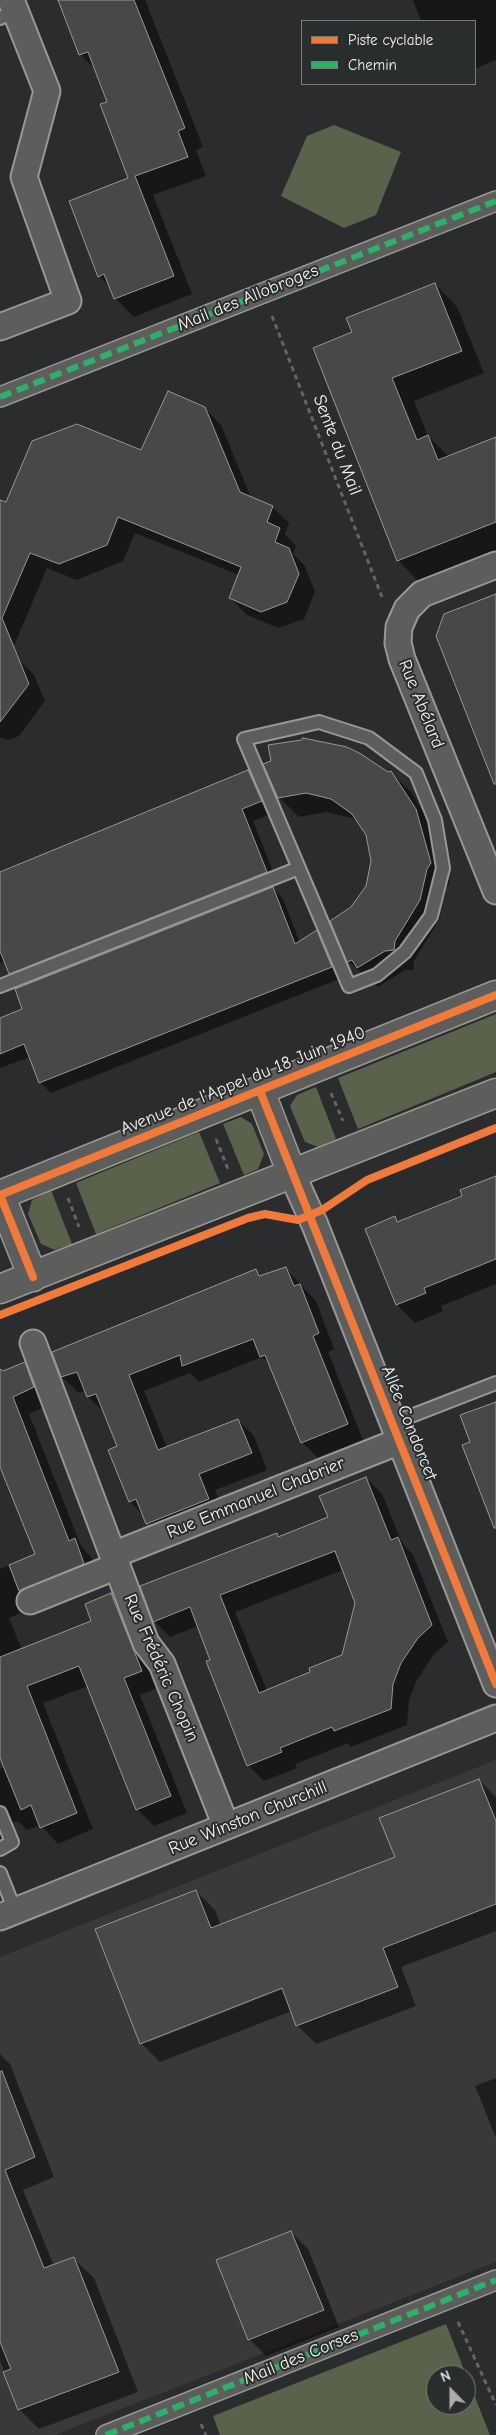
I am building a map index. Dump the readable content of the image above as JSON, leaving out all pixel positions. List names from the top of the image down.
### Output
{
  "streets": {
    "street": [
      "Mail des Allobroges",
      "Rue Abélard",
      "Avenue de l'Appel du 18 Juin 1940",
      "Allée Condorcet",
      "Rue Emmanuel Chabrier",
      "Rue Frédéric Chopin",
      "Rue Winston Churchill",
      "Mail des Corses"
    ],
    "path": ["Sente du Mail"]
  },
  "crossings": [
    ["Mail des Allobroges", "Sente du Mail"],
    ["Allée Condorcet", "Rue Emmanuel Chabrier"],
    ["Rue Emmanuel Chabrier", "Rue Frédéric Chopin"],
    ["Rue Frédéric Chopin", "Rue Winston Churchill"]
  ],
  "legend": ["Piste cyclable", "Chemin"],
  "north": "top"
}
